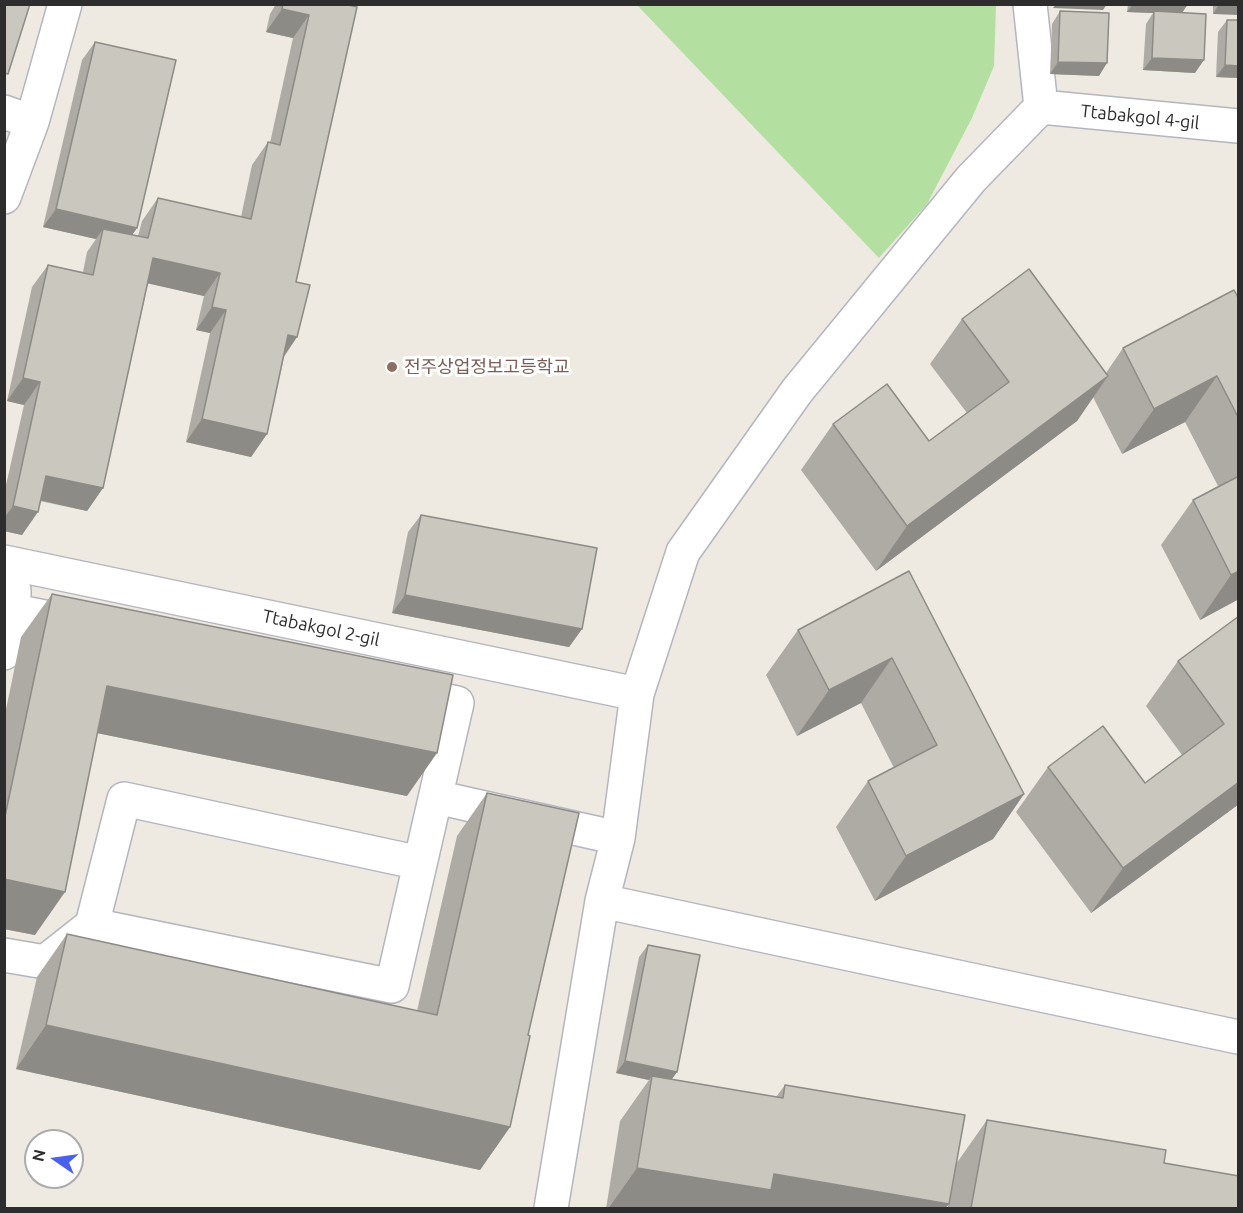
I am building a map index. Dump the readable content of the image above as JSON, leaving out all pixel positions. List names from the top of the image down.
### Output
{
  "streets": {
    "street": ["Ttabakgol 4-gil", "Ttabakgol 2-gil"]
  },
  "places": ["전주상업정보고등학교"],
  "north": "left"
}
